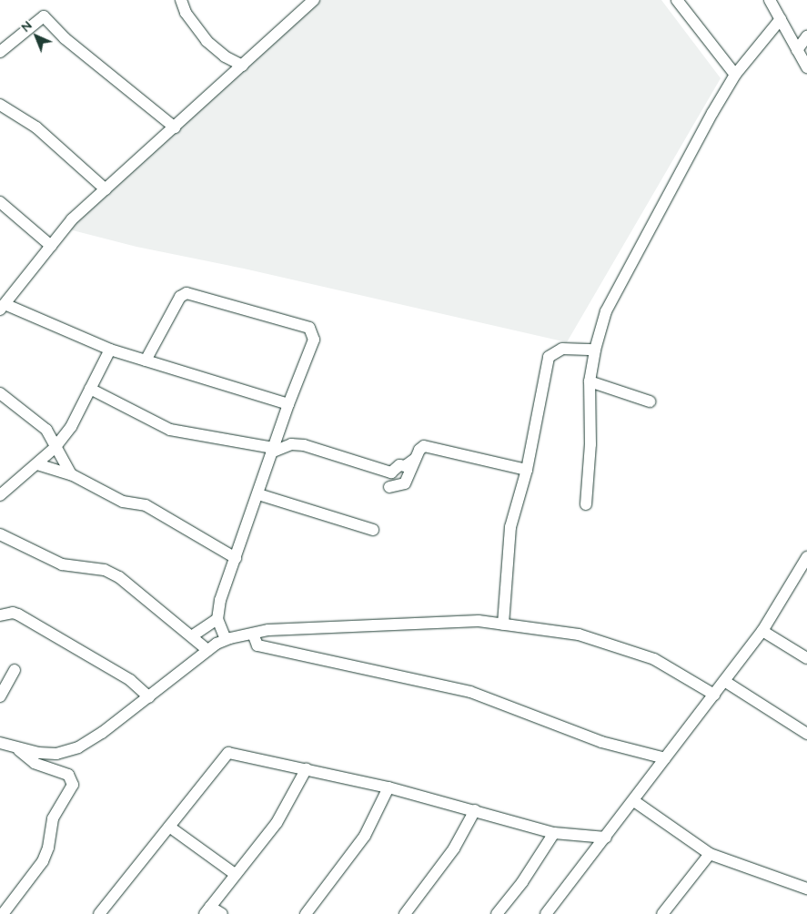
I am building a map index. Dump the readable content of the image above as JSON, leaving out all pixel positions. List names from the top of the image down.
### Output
{
  "north": "top left"
}
